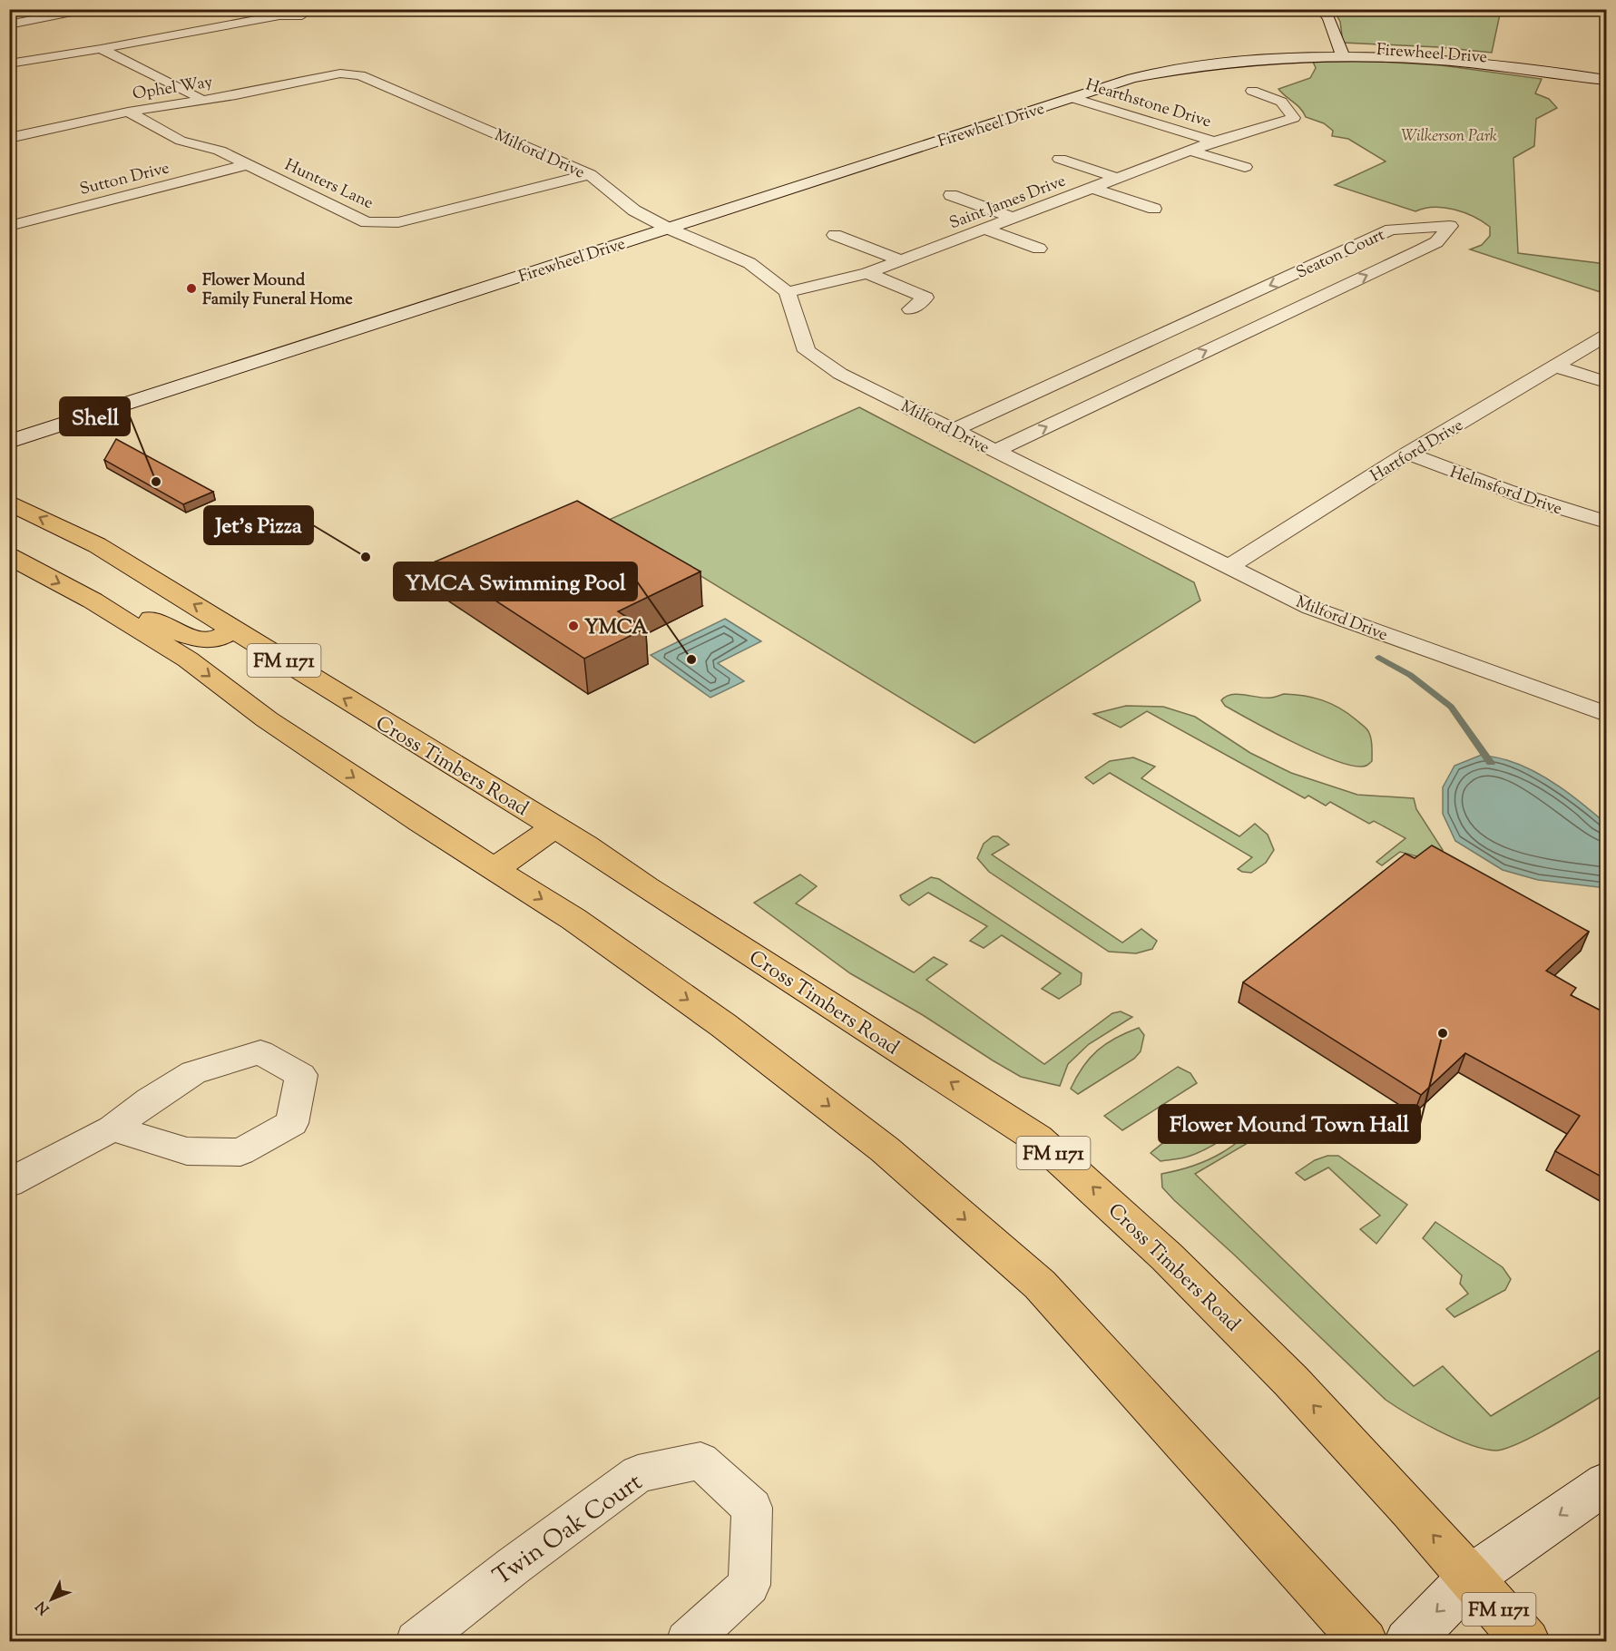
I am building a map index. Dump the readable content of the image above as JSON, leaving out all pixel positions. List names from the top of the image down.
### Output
{
  "streets": {
    "main road": ["FM 1171", "Cross Timbers Road"],
    "street": [
      "Firewheel Drive",
      "Ophel Way",
      "Hearthstone Drive",
      "Milford Drive",
      "Sutton Drive",
      "Hunters Lane",
      "Saint James Drive",
      "Seaton Court",
      "Hartford Drive",
      "Helmsford Drive",
      "Twin Oak Court"
    ]
  },
  "crossings": [
    ["Firewheel Drive", "Hearthstone Drive"],
    ["Firewheel Drive", "Milford Drive"],
    ["Ophel Way", "Milford Drive"],
    ["Ophel Way", "Hunters Lane"],
    ["Hearthstone Drive", "Saint James Drive"],
    ["Milford Drive", "Hunters Lane"],
    ["Milford Drive", "Saint James Drive"],
    ["Milford Drive", "Seaton Court"],
    ["Milford Drive", "Hartford Drive"],
    ["Sutton Drive", "Hunters Lane"],
    ["Hartford Drive", "Helmsford Drive"]
  ],
  "parks": ["Wilkerson Park"],
  "places": [
    "Flower Mound Family Funeral Home",
    "Shell",
    "Jet's Pizza",
    "YMCA",
    "YMCA Swimming Pool",
    "Flower Mound Town Hall"
  ],
  "north": "bottom left"
}
